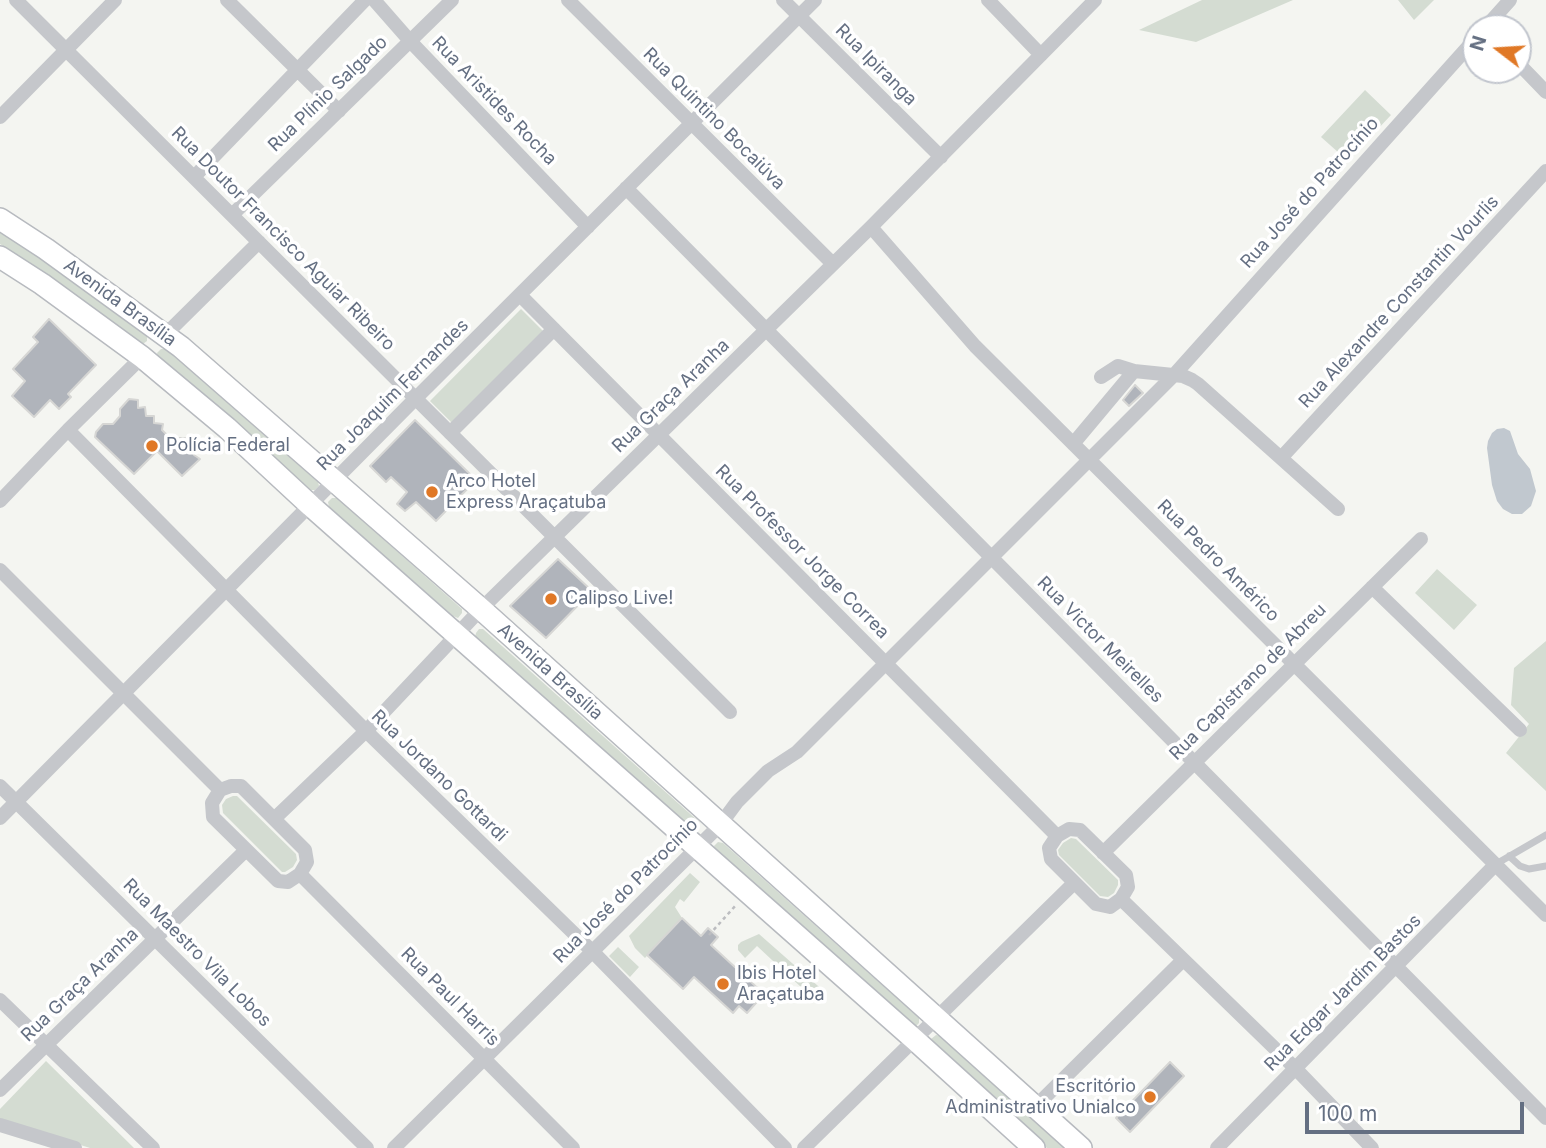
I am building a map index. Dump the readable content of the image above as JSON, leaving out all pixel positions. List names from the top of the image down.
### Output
{
  "streets": {
    "main road": ["Avenida Brasília"],
    "street": [
      "Rua Ipiranga",
      "Rua Plínio Salgado",
      "Rua Aristides Rocha",
      "Rua Quintino Bocaiúva",
      "Rua José do Patrocínio",
      "Rua Doutor Francisco Aguiar Ribeiro",
      "Rua Alexandre Constantin Vourlis",
      "Rua Joaquim Fernandes",
      "Rua Graça Aranha",
      "Rua Professor Jorge Correa",
      "Rua Pedro Américo",
      "Rua Victor Meirelles",
      "Rua Capistrano de Abreu",
      "Rua Jordano Gottardi",
      "Rua Maestro Vila Lobos",
      "Rua Edgar Jardim Bastos",
      "Rua Paul Harris"
    ]
  },
  "crossings": [
    ["Rua Ipiranga", "Rua Joaquim Fernandes"],
    ["Rua Ipiranga", "Rua Graça Aranha"],
    ["Rua Plínio Salgado", "Rua Aristides Rocha"],
    ["Rua Plínio Salgado", "Rua Doutor Francisco Aguiar Ribeiro"],
    ["Rua Aristides Rocha", "Rua Joaquim Fernandes"],
    ["Rua Quintino Bocaiúva", "Rua Joaquim Fernandes"],
    ["Rua Quintino Bocaiúva", "Rua Graça Aranha"],
    ["Rua José do Patrocínio", "Avenida Brasília"],
    ["Rua José do Patrocínio", "Rua Professor Jorge Correa"],
    ["Rua José do Patrocínio", "Rua Pedro Américo"],
    ["Rua José do Patrocínio", "Rua Victor Meirelles"],
    ["Rua José do Patrocínio", "Rua Jordano Gottardi"],
    ["Rua José do Patrocínio", "Rua Paul Harris"],
    ["Rua Doutor Francisco Aguiar Ribeiro", "Rua Joaquim Fernandes"],
    ["Rua Doutor Francisco Aguiar Ribeiro", "Rua Graça Aranha"],
    ["Avenida Brasília", "Rua Joaquim Fernandes"],
    ["Avenida Brasília", "Rua Graça Aranha"],
    ["Rua Joaquim Fernandes", "Rua Professor Jorge Correa"],
    ["Rua Joaquim Fernandes", "Rua Victor Meirelles"],
    ["Rua Joaquim Fernandes", "Rua Jordano Gottardi"],
    ["Rua Joaquim Fernandes", "Rua Maestro Vila Lobos"],
    ["Rua Graça Aranha", "Rua Professor Jorge Correa"],
    ["Rua Graça Aranha", "Rua Pedro Américo"],
    ["Rua Graça Aranha", "Rua Victor Meirelles"],
    ["Rua Graça Aranha", "Rua Jordano Gottardi"],
    ["Rua Graça Aranha", "Rua Maestro Vila Lobos"],
    ["Rua Pedro Américo", "Rua Capistrano de Abreu"],
    ["Rua Pedro Américo", "Rua Edgar Jardim Bastos"],
    ["Rua Victor Meirelles", "Rua Capistrano de Abreu"],
    ["Rua Victor Meirelles", "Rua Edgar Jardim Bastos"]
  ],
  "places": [
    "Polícia Federal",
    "Arco Hotel Express Araçatuba",
    "Calipso Live!",
    "Ibis Hotel Araçatuba",
    "Escritório Administrativo Unialco"
  ],
  "scale_bar": "100 m",
  "north": "left"
}
